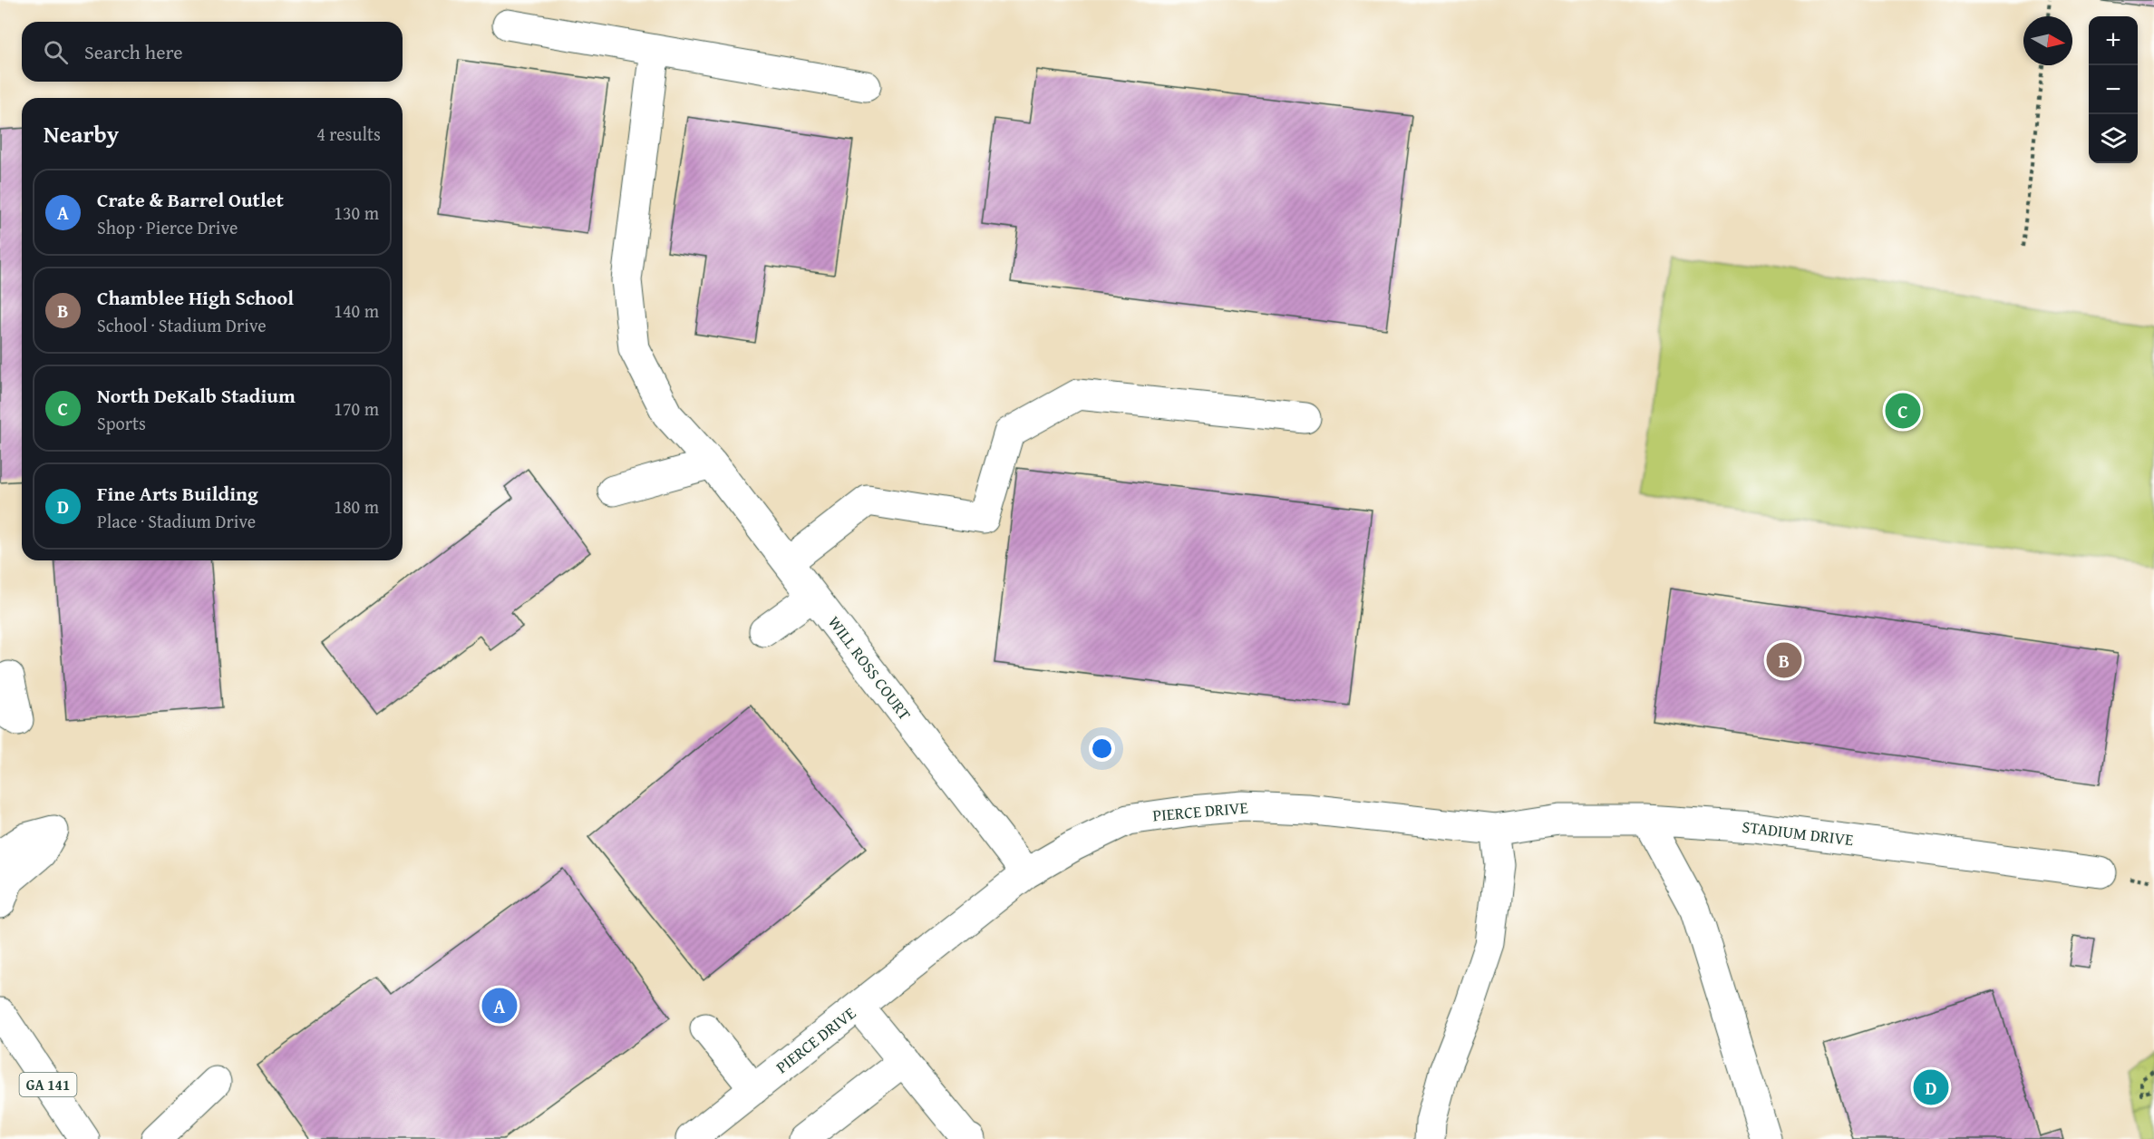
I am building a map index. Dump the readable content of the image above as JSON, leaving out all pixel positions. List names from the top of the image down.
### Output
{
  "streets": {
    "main road": [
      "WILL ROSS COURT",
      "PIERCE DRIVE",
      "STADIUM DRIVE",
      "GA 141"
    ]
  },
  "crossings": [
    ["WILL ROSS COURT", "PIERCE DRIVE"],
    ["PIERCE DRIVE", "STADIUM DRIVE"]
  ],
  "north": "right",
  "page": {
    "map_buttons": ["+", "−"],
    "search": "Search here",
    "heading": ["Nearby", "4 results"],
    "list": [
      {
        "mark": "A",
        "name": "Crate & Barrel Outlet",
        "note": "Shop · Pierce Drive",
        "value": "130 m"
      },
      {
        "mark": "B",
        "name": "Chamblee High School",
        "note": "School · Stadium Drive",
        "value": "140 m"
      },
      {
        "mark": "C",
        "name": "North DeKalb Stadium",
        "note": "Sports",
        "value": "170 m"
      },
      {
        "mark": "D",
        "name": "Fine Arts Building",
        "note": "Place · Stadium Drive",
        "value": "180 m"
      }
    ],
    "pins": [
      "C",
      "B",
      "A",
      "D"
    ]
  }
}
